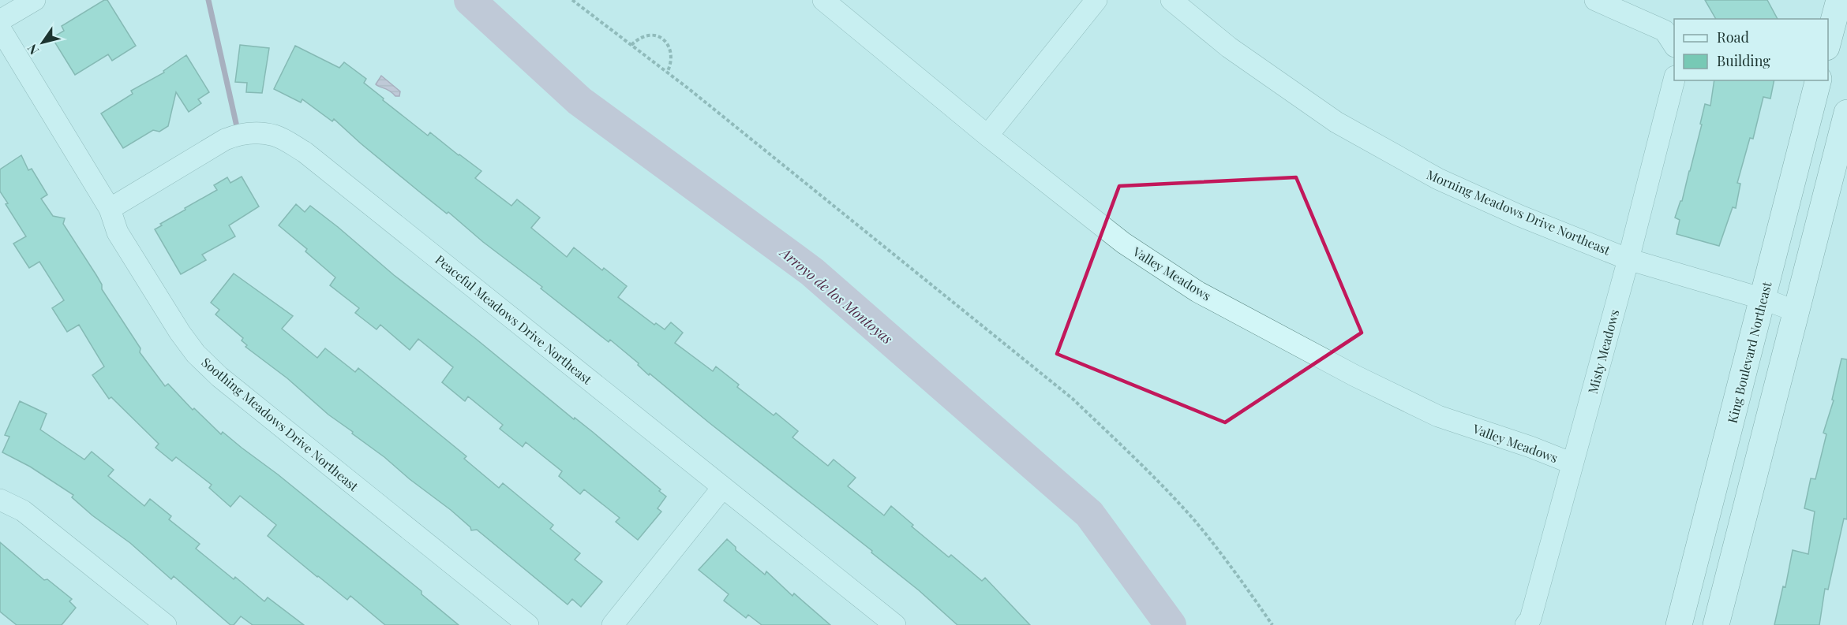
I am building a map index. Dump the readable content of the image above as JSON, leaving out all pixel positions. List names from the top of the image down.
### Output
{
  "streets": {
    "street": [
      "Morning Meadows Drive Northeast",
      "Valley Meadows",
      "Peaceful Meadows Drive Northeast",
      "Misty Meadows",
      "King Boulevard Northeast",
      "Soothing Meadows Drive Northeast"
    ]
  },
  "crossings": [
    ["Morning Meadows Drive Northeast", "Misty Meadows"],
    ["Morning Meadows Drive Northeast", "King Boulevard Northeast"],
    ["Valley Meadows", "Misty Meadows"],
    ["Peaceful Meadows Drive Northeast", "Soothing Meadows Drive Northeast"]
  ],
  "water": ["Arroyo de los Montoyas"],
  "legend": ["Road", "Building"],
  "north": "bottom left"
}
